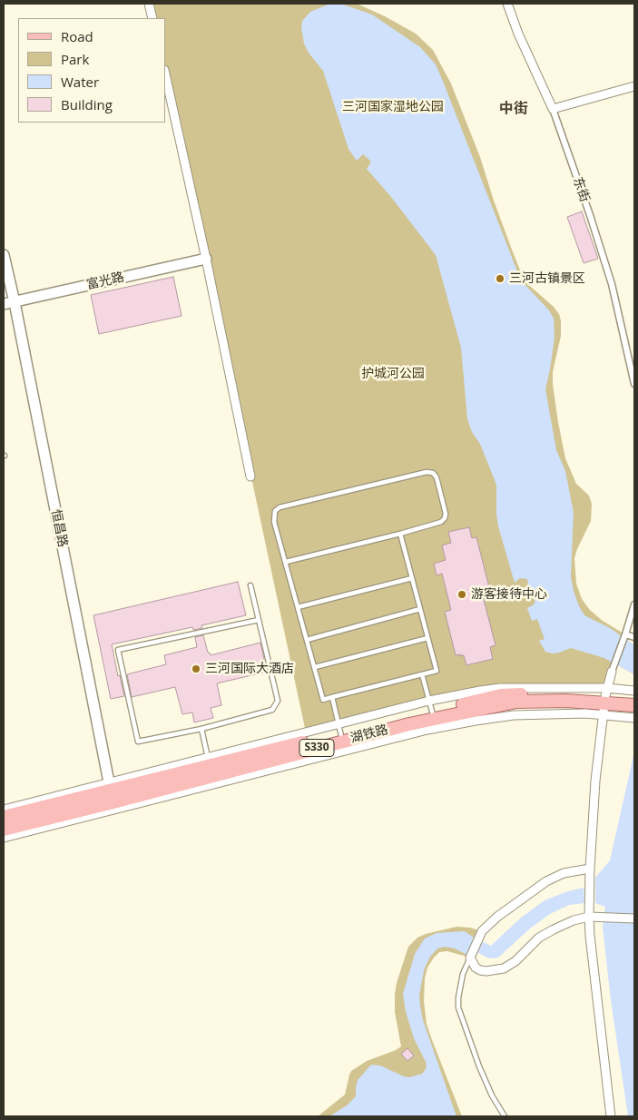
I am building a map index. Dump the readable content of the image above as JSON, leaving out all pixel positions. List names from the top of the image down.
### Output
{
  "streets": {
    "main road": ["湖铁路", "S330"],
    "street": ["东街", "富光路", "恒昌路"]
  },
  "crossings": [
    ["富光路", "恒昌路"],
    ["恒昌路", "湖铁路"]
  ],
  "districts": ["中街"],
  "parks": ["三河国家湿地公园", "护城河公园"],
  "places": ["三河古镇景区", "游客接待中心", "三河国际大酒店"],
  "legend": [
    "Road",
    "Park",
    "Water",
    "Building"
  ]
}
